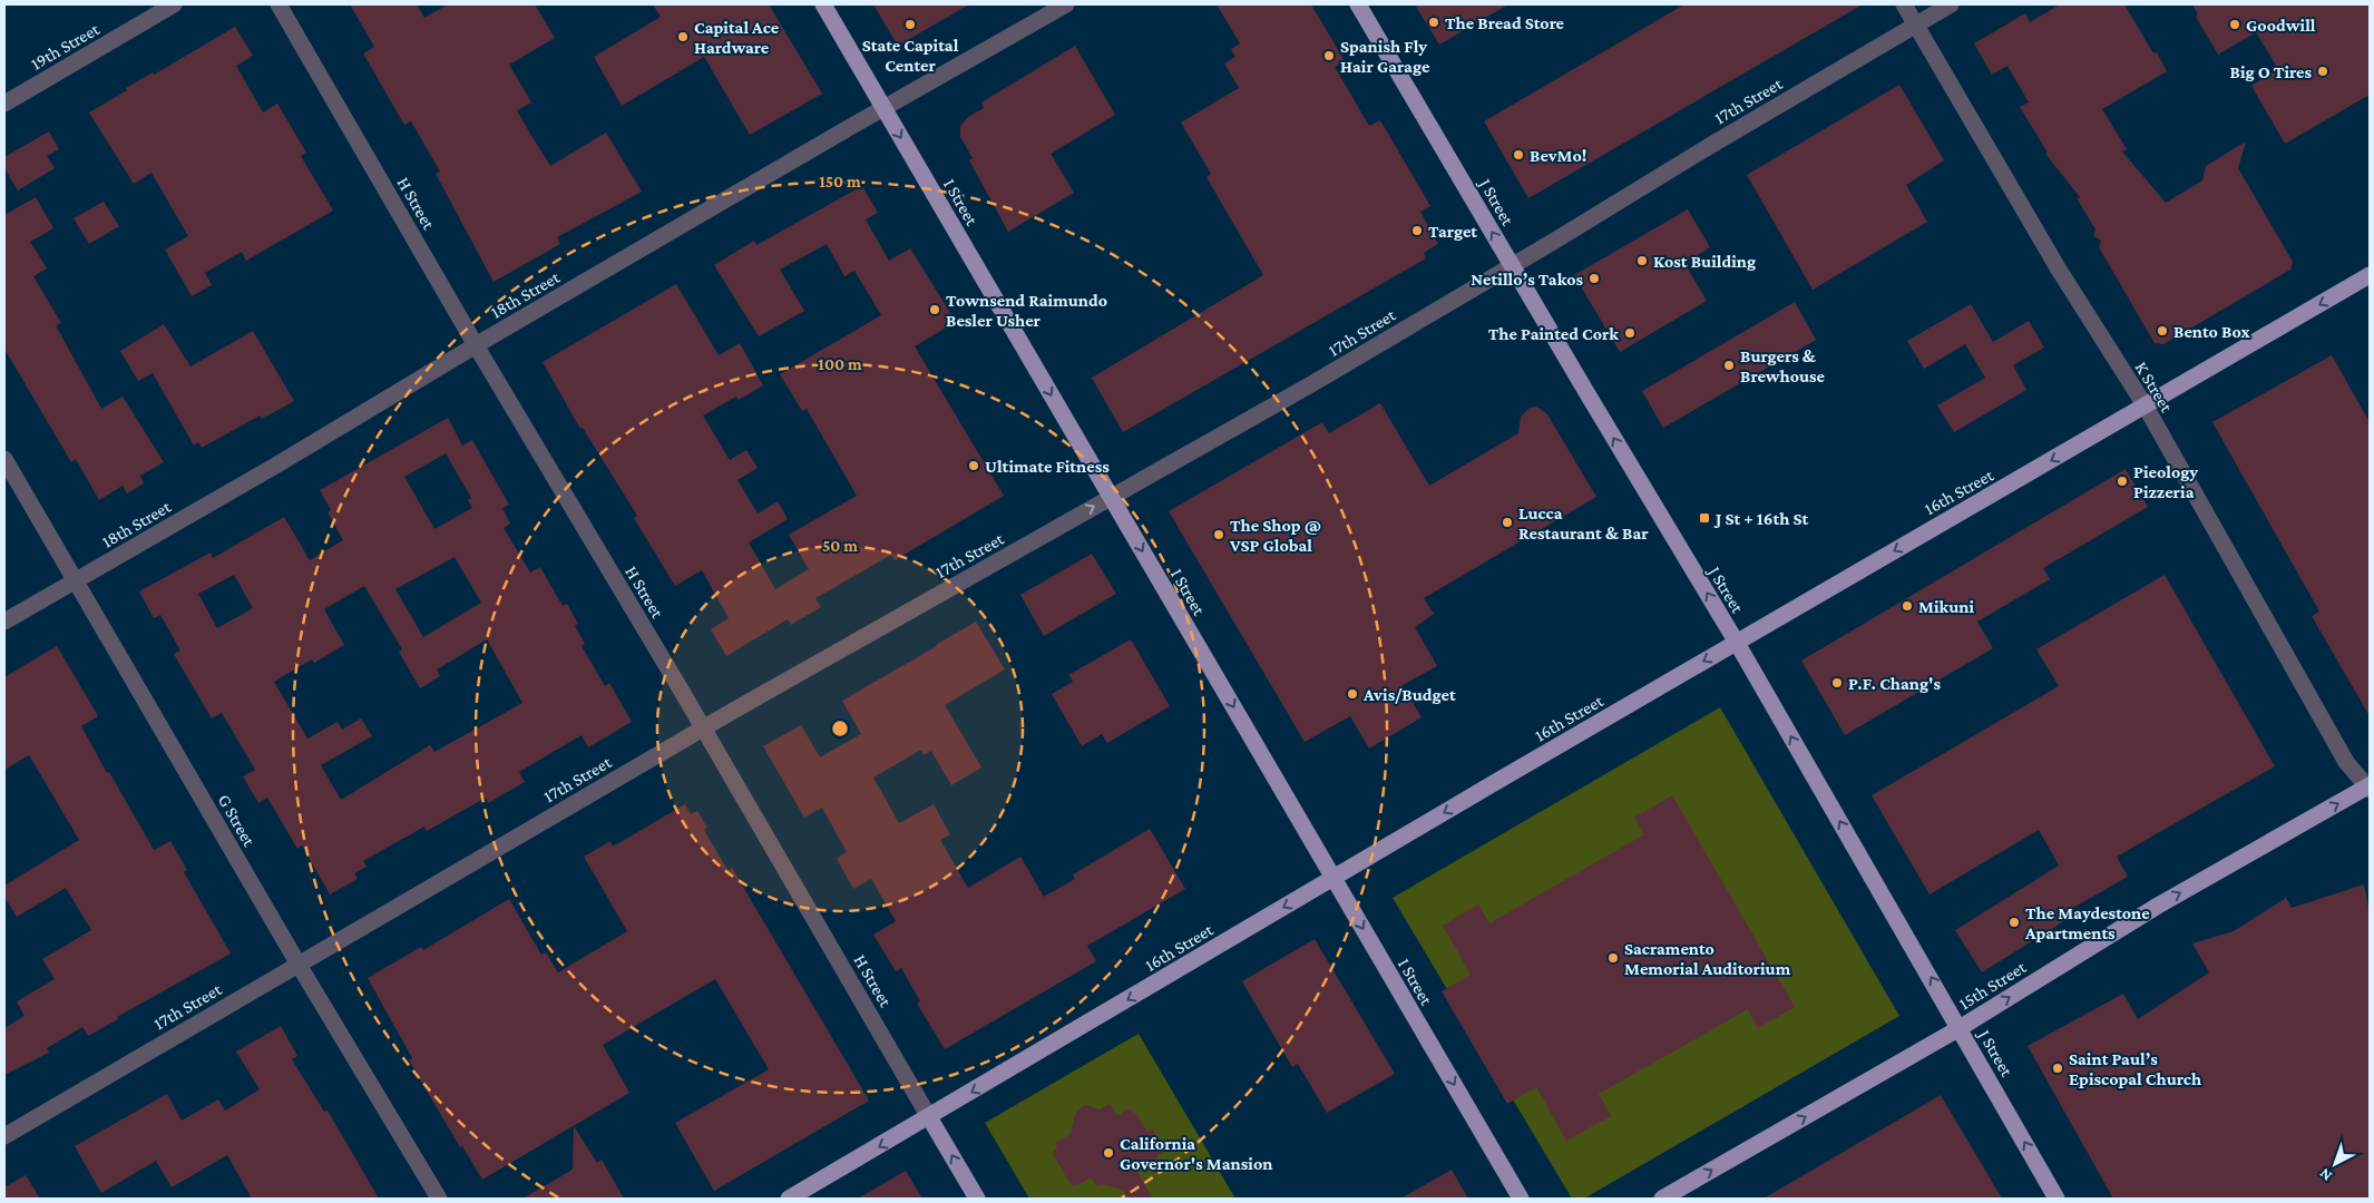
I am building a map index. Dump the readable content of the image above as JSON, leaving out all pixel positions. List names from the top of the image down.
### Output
{
  "streets": {
    "main road": [
      "I Street",
      "J Street",
      "H Street",
      "16th Street",
      "15th Street"
    ],
    "street": [
      "19th Street",
      "17th Street",
      "18th Street",
      "K Street",
      "G Street"
    ]
  },
  "crossings": [
    ["17th Street", "I Street"],
    ["17th Street", "J Street"],
    ["17th Street", "H Street"],
    ["17th Street", "K Street"],
    ["17th Street", "G Street"],
    ["I Street", "18th Street"],
    ["I Street", "16th Street"],
    ["J Street", "16th Street"],
    ["J Street", "15th Street"],
    ["H Street", "18th Street"],
    ["H Street", "16th Street"],
    ["18th Street", "G Street"],
    ["K Street", "16th Street"],
    ["K Street", "15th Street"]
  ],
  "one_way": [
    "I Street",
    "J Street",
    "16th Street",
    "15th Street"
  ],
  "places": {
    "other": [
      "The Bread Store",
      "State Capital Center",
      "Goodwill",
      "Capital Ace Hardware",
      "Spanish Fly Hair Garage",
      "Big O Tires",
      "BevMo!",
      "Target",
      "Kost Building",
      "Netillo’s Takos",
      "Townsend Raimundo Besler Usher",
      "Bento Box",
      "The Painted Cork",
      "Burgers & Brewhouse",
      "Ultimate Fitness",
      "Pieology Pizzeria",
      "Lucca Restaurant & Bar",
      "The Shop @ VSP Global",
      "Mikuni",
      "P.F. Chang's",
      "Avis/Budget",
      "The Maydestone Apartments",
      "Sacramento Memorial Auditorium",
      "Saint Paul’s Episcopal Church",
      "California Governor's Mansion"
    ],
    "transit": ["J St + 16th St"]
  },
  "north": "bottom left",
  "rings": ["150 m", "100 m", "50 m"]
}
